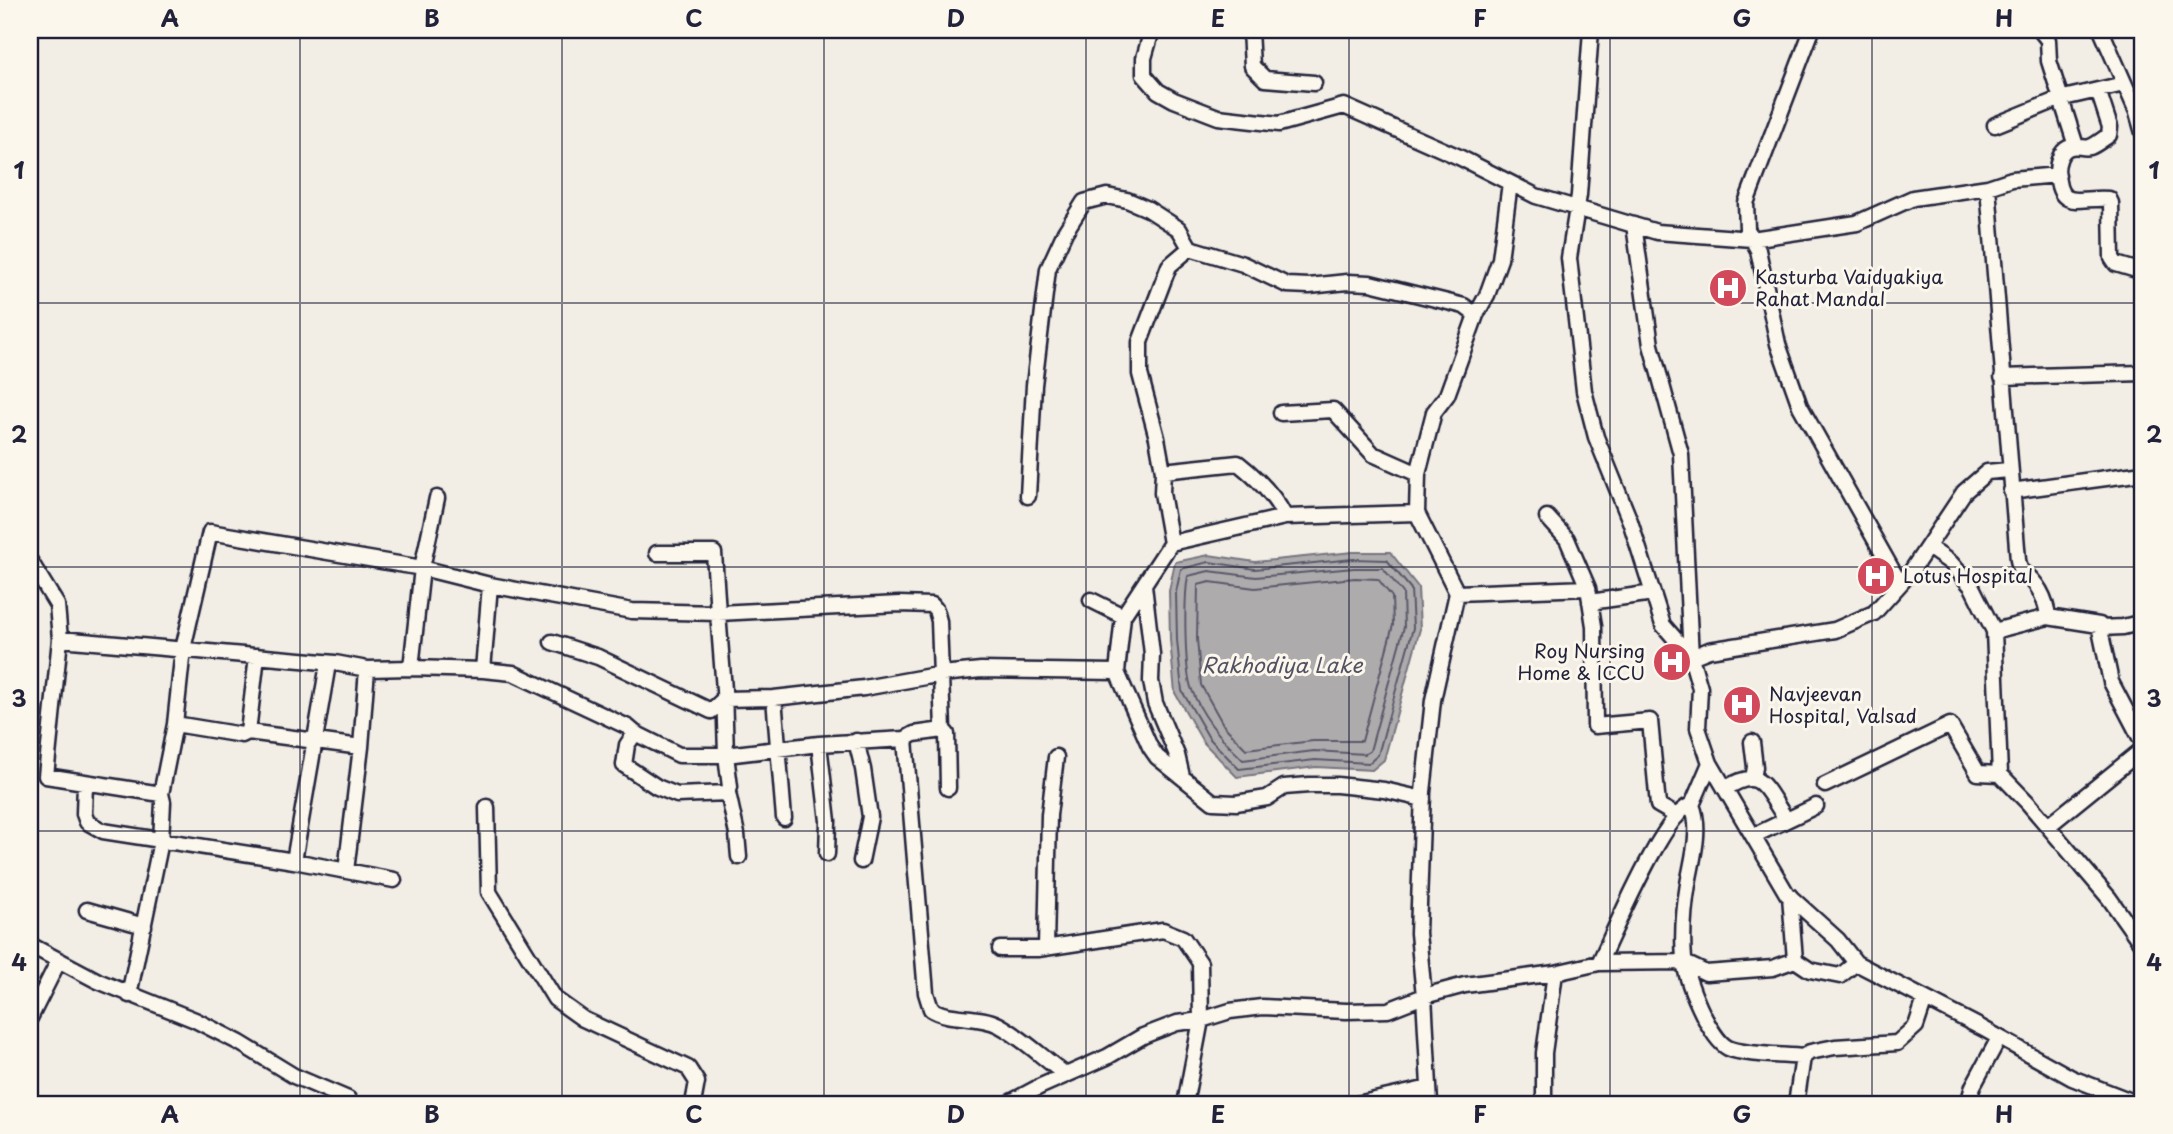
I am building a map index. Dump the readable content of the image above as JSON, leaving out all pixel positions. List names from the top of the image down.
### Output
{
  "water": ["Rakhodiya Lake"],
  "places": {
    "hospital": [
      "Kasturba Vaidyakiya Rahat Mandal",
      "Lotus Hospital",
      "Roy Nursing Home & ICCU",
      "Navjeevan Hospital, Valsad"
    ]
  },
  "grid": {
    "columns": [
      "A",
      "B",
      "C",
      "D",
      "E",
      "F",
      "G",
      "H"
    ],
    "rows": [
      "1",
      "2",
      "3",
      "4"
    ]
  }
}
